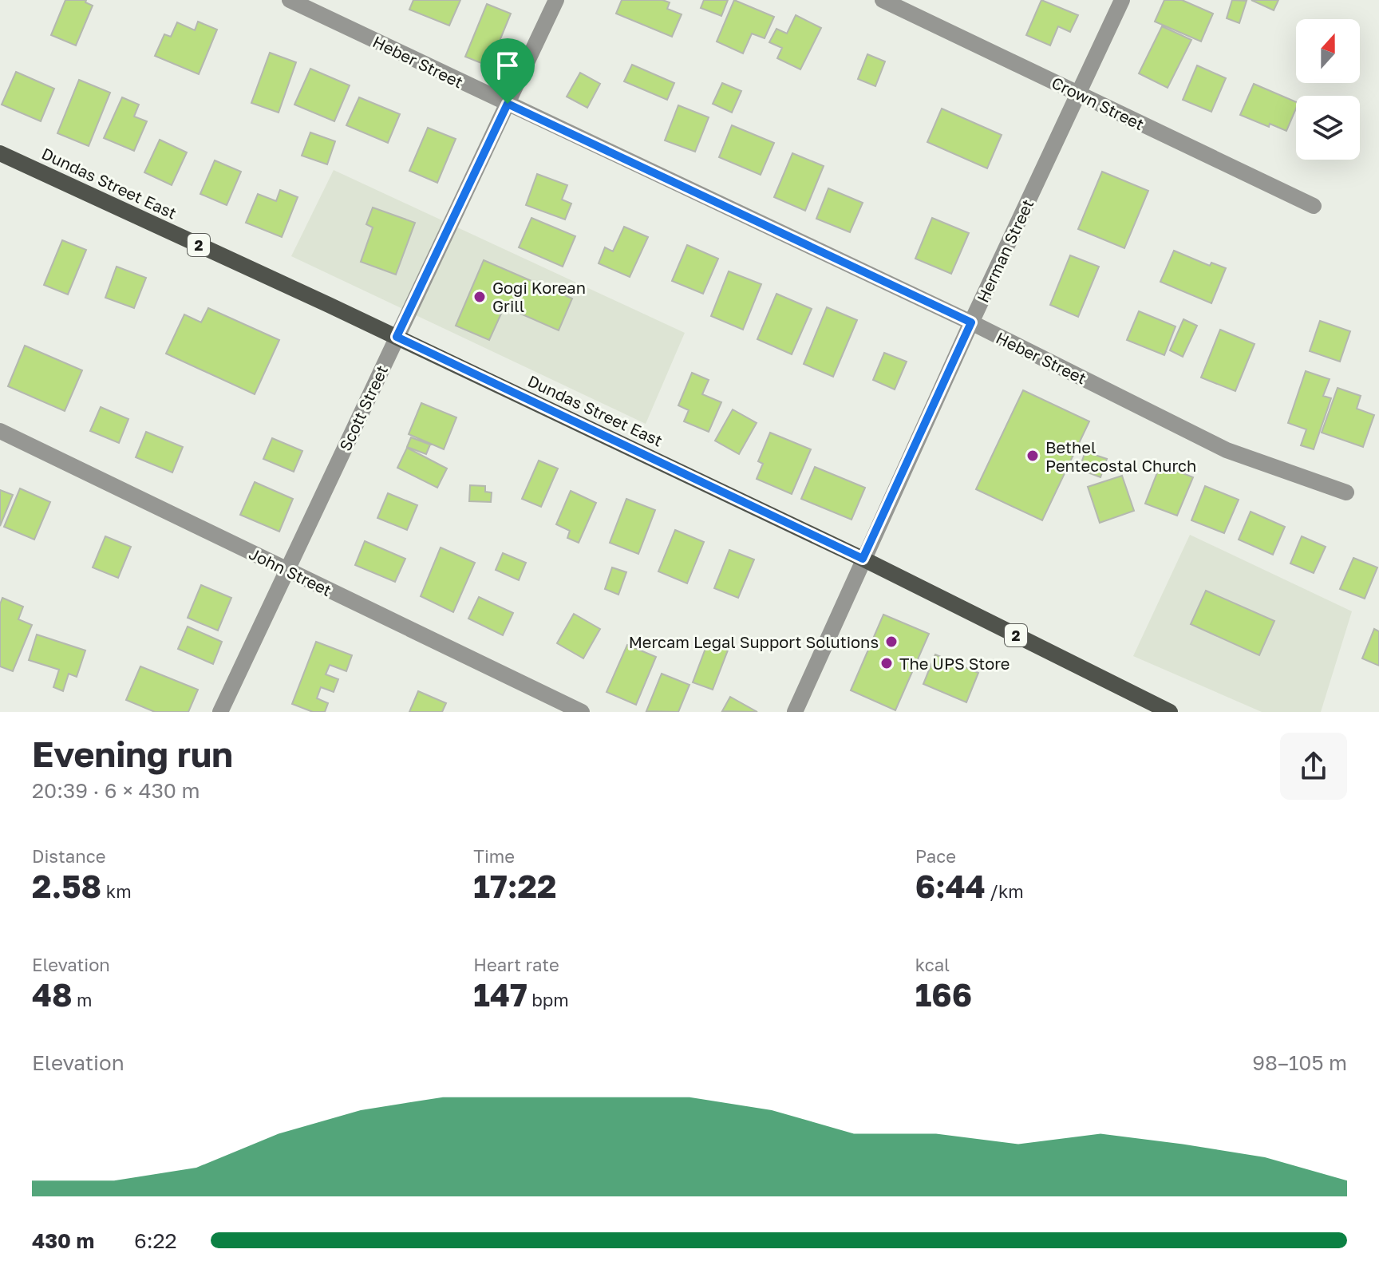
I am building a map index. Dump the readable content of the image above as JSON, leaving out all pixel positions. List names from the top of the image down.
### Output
{
  "streets": {
    "main road": ["Dundas Street East", "2"],
    "street": [
      "Heber Street",
      "Crown Street",
      "Herman Street",
      "Scott Street",
      "John Street"
    ]
  },
  "crossings": [
    ["Heber Street", "Herman Street"],
    ["Heber Street", "Scott Street"],
    ["Crown Street", "Herman Street"],
    ["Dundas Street East", "Herman Street"],
    ["Dundas Street East", "Scott Street"],
    ["Scott Street", "John Street"]
  ],
  "places": [
    "Gogi Korean Grill",
    "Bethel Pentecostal Church",
    "Mercam Legal Support Solutions",
    "The UPS Store"
  ],
  "north": "top",
  "page": {
    "heading": ["Evening run", "20:39 · 6 × 430 m"],
    "stats": [
      ["Distance", "2.58 km"],
      ["Time", "17:22"],
      ["Pace", "6:44 /km"],
      ["Elevation", "48 m"],
      ["Heart rate", "147 bpm"],
      ["kcal", "166"]
    ],
    "chart": ["Elevation", "98–105 m"],
    "list": [
      {
        "name": "430 m",
        "note": "6:22"
      }
    ]
  }
}
